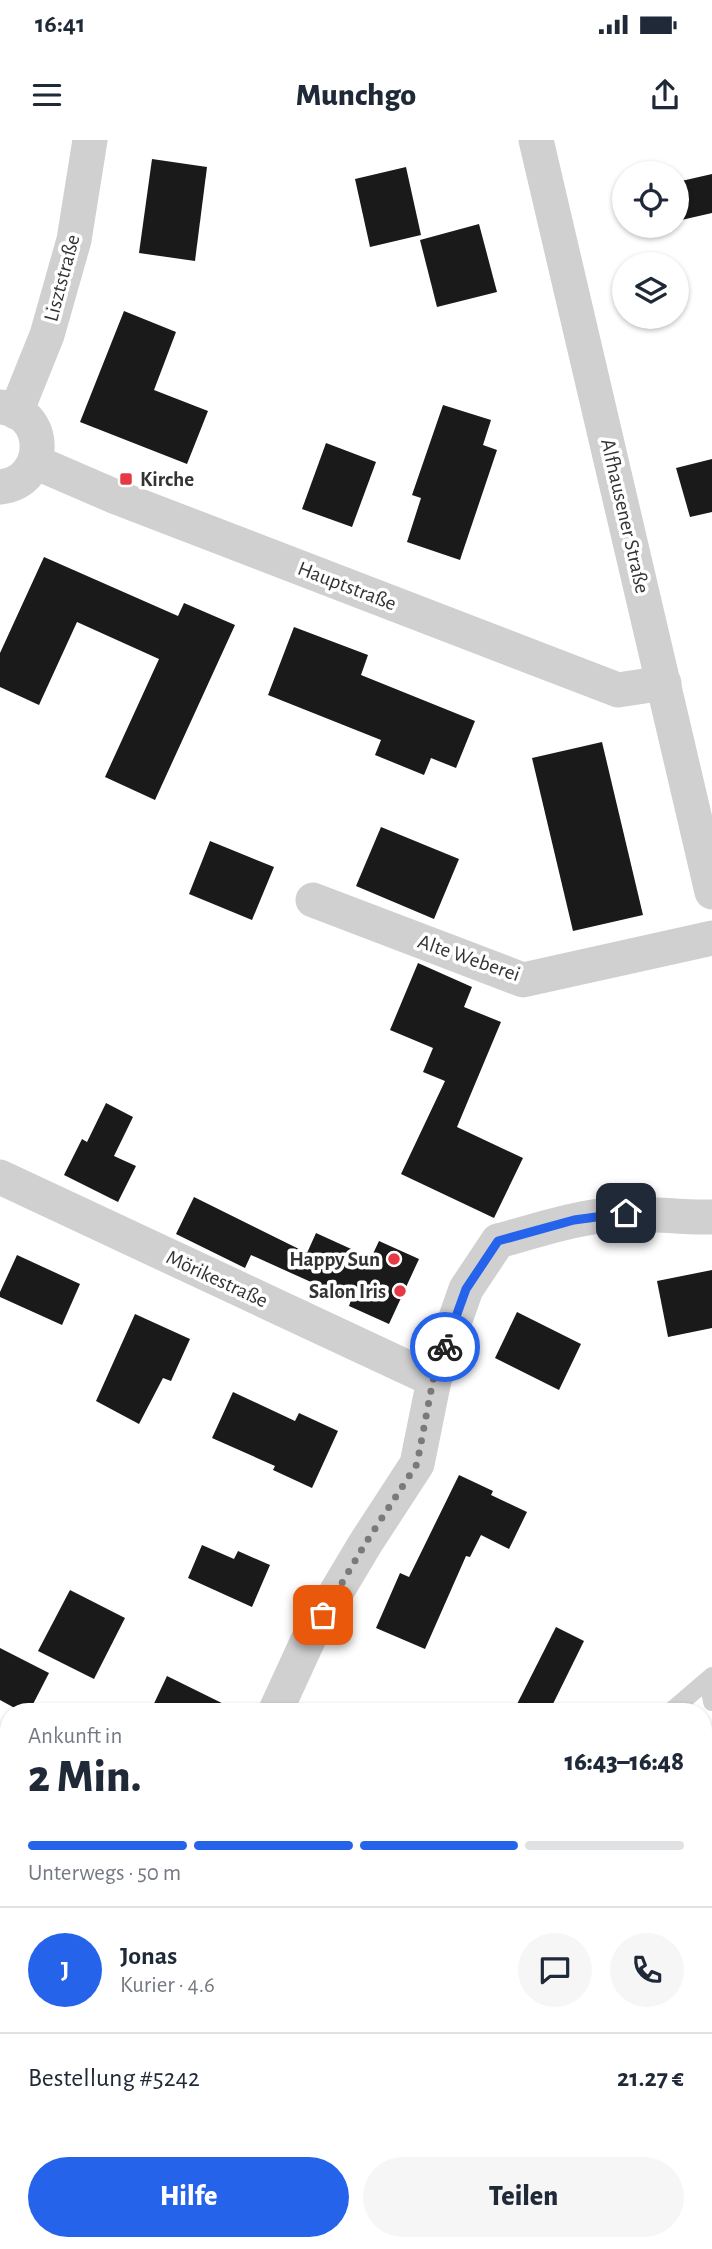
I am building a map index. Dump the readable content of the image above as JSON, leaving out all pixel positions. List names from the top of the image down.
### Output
{
  "streets": {
    "street": [
      "Lisztstraße",
      "Alfhausener Straße",
      "Hauptstraße",
      "Alte Weberei",
      "Mörikestraße"
    ]
  },
  "crossings": [
    ["Alfhausener Straße", "Hauptstraße"]
  ],
  "places": {
    "transit": ["Kirche"],
    "other": ["Happy Sun", "Salon Iris"]
  },
  "page": {
    "status": "16:41",
    "header": "Munchgo",
    "heading": ["2 Min.", "Ankunft in", "16:43–16:48"],
    "panel": [
      "Jonas",
      "Kurier · 4.6",
      "Bestellung #5242",
      "21.27 €"
    ],
    "bar": "Unterwegs · 50 m",
    "round": "J",
    "buttons": ["Hilfe", "Teilen"]
  }
}
